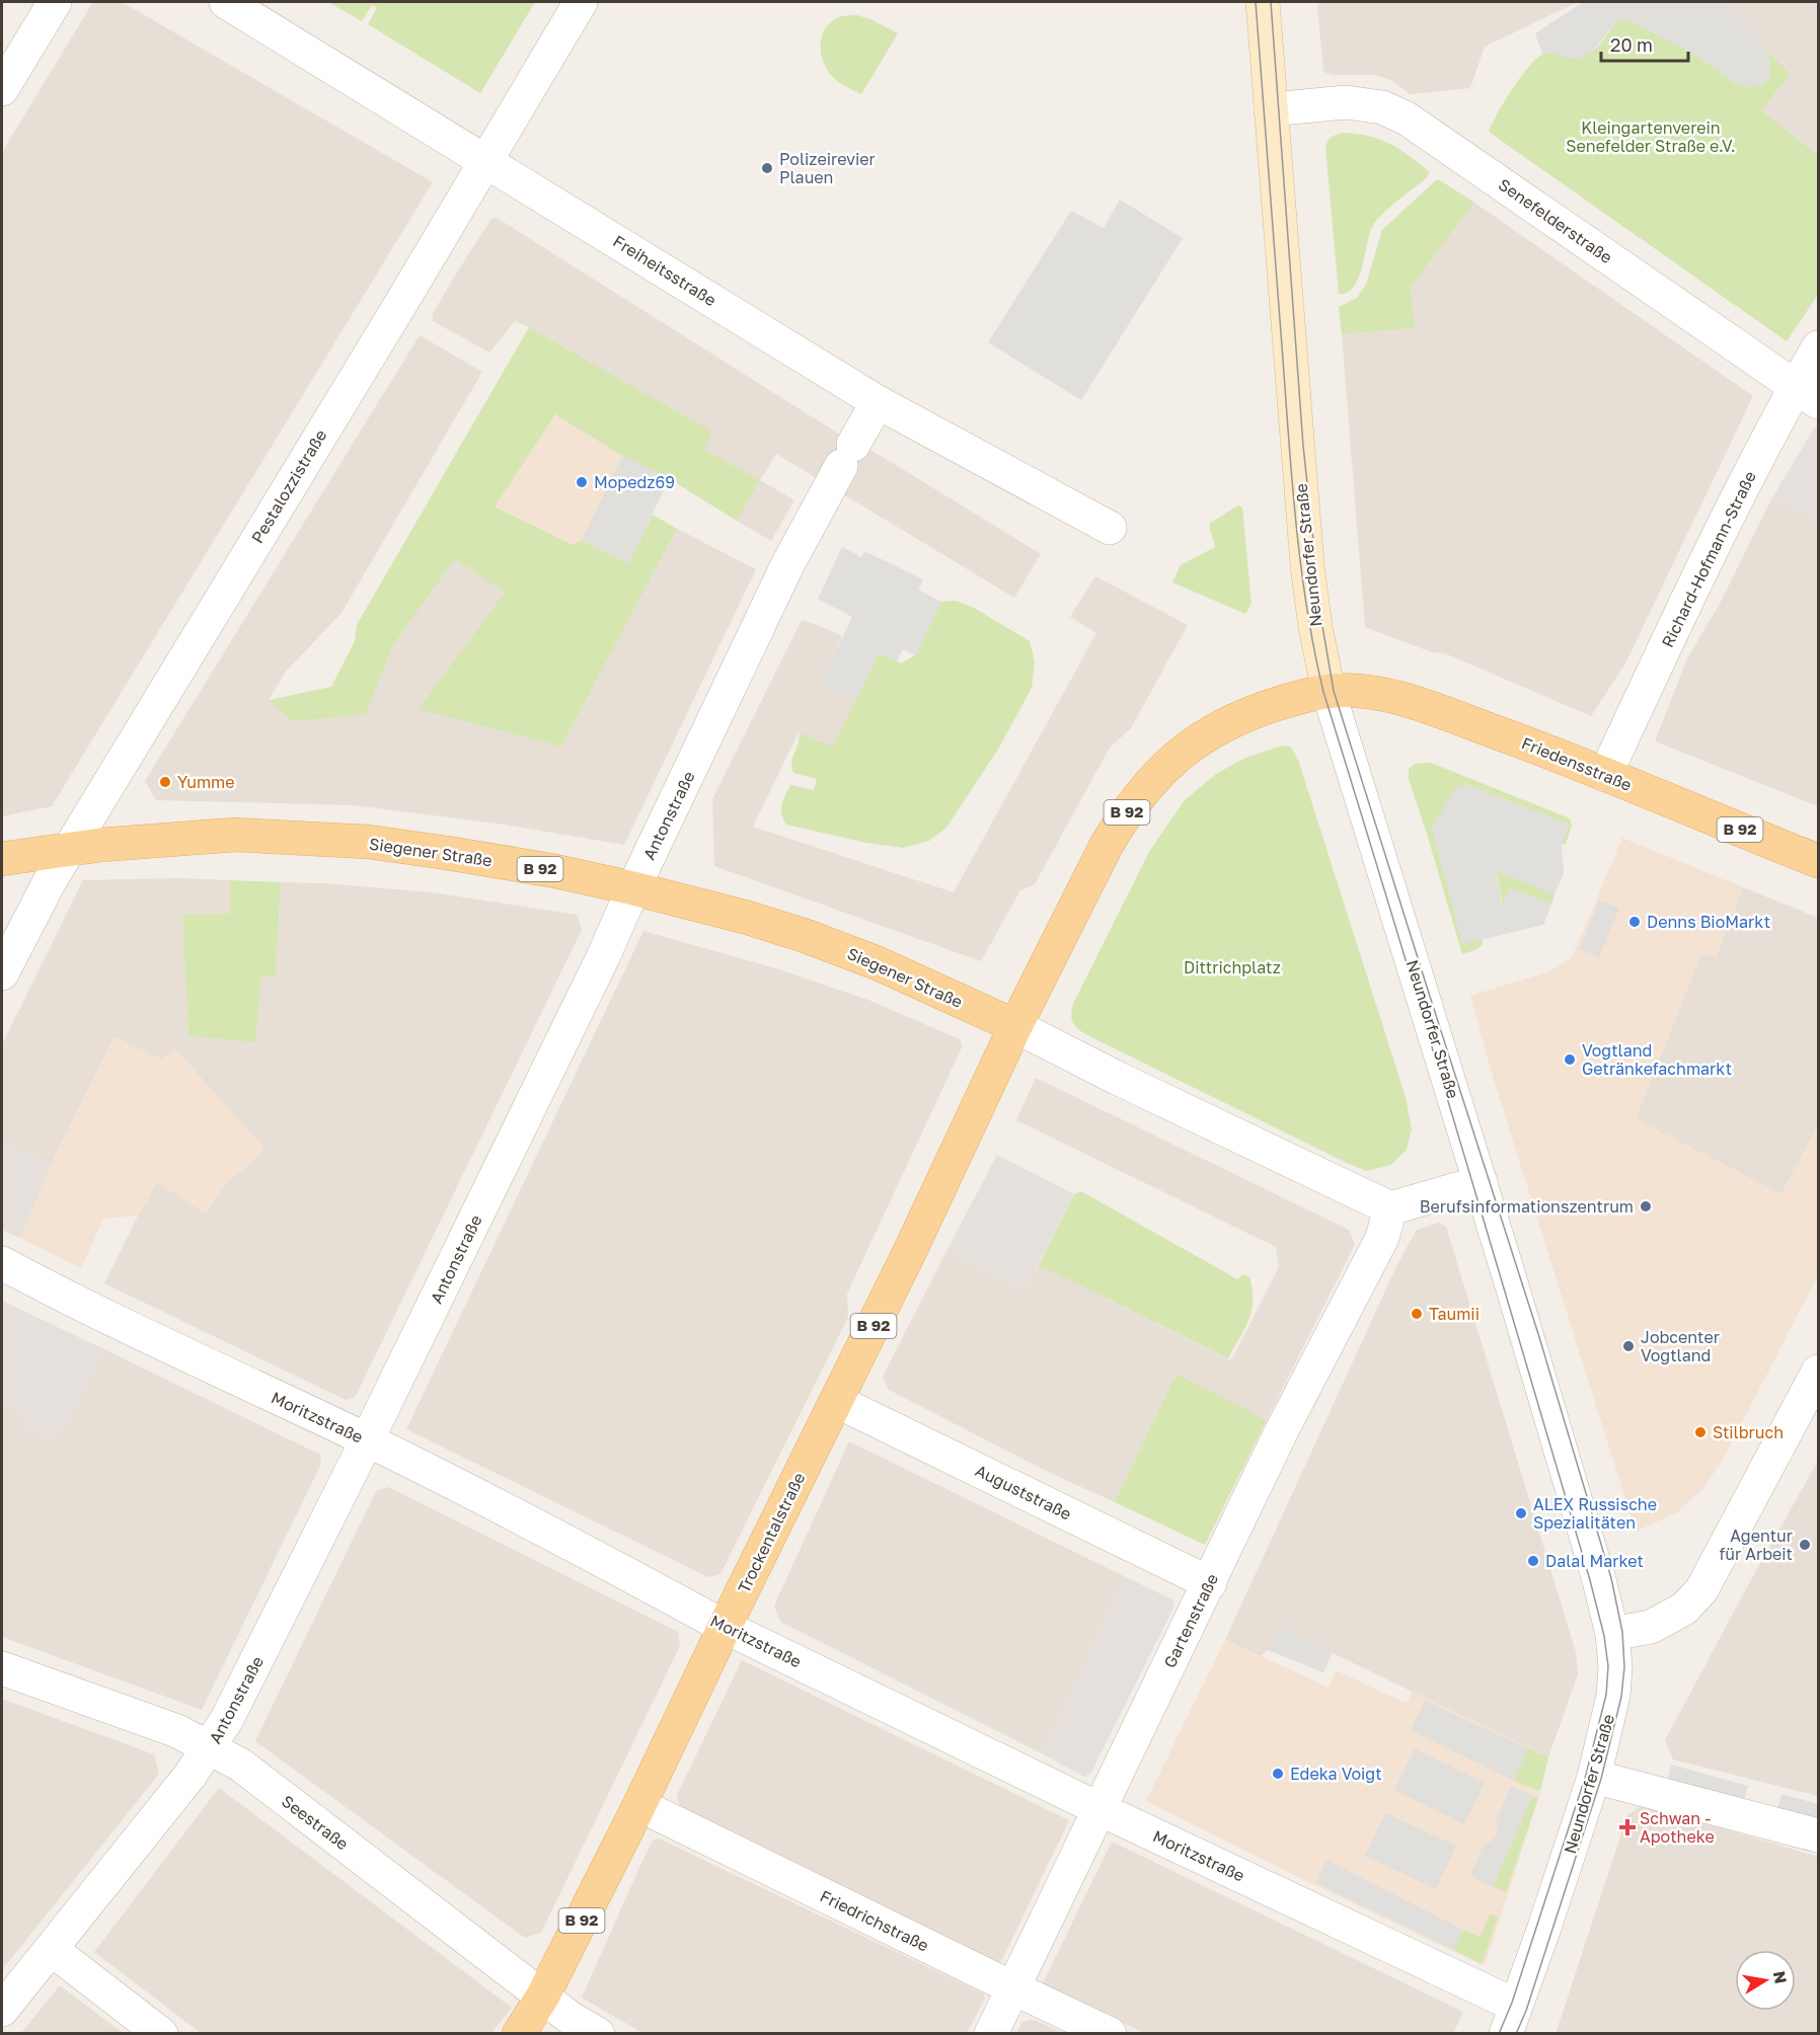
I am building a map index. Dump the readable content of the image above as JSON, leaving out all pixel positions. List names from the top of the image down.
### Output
{
  "streets": {
    "main road": [
      "Friedensstraße",
      "B 92",
      "Siegener Straße",
      "Trockentalstraße"
    ],
    "street": [
      "Senefelderstraße",
      "Freiheitsstraße",
      "Pestalozzistraße",
      "Neundorfer Straße",
      "Richard-Hofmann-Straße",
      "Antonstraße",
      "Moritzstraße",
      "Auguststraße",
      "Gartenstraße",
      "Seestraße",
      "Friedrichstraße"
    ]
  },
  "crossings": [
    ["Senefelderstraße", "Neundorfer Straße"],
    ["Senefelderstraße", "Richard-Hofmann-Straße"],
    ["Freiheitsstraße", "Pestalozzistraße"],
    ["Freiheitsstraße", "Antonstraße"],
    ["Pestalozzistraße", "Siegener Straße"],
    ["Neundorfer Straße", "Friedensstraße"],
    ["Neundorfer Straße", "B 92"],
    ["Neundorfer Straße", "Moritzstraße"],
    ["Richard-Hofmann-Straße", "Friedensstraße"],
    ["Friedensstraße", "B 92"],
    ["B 92", "Siegener Straße"],
    ["B 92", "Trockentalstraße"],
    ["Antonstraße", "Siegener Straße"],
    ["Antonstraße", "Moritzstraße"],
    ["Antonstraße", "Seestraße"],
    ["Siegener Straße", "Trockentalstraße"],
    ["Moritzstraße", "Trockentalstraße"],
    ["Moritzstraße", "Gartenstraße"],
    ["Auguststraße", "Trockentalstraße"],
    ["Auguststraße", "Gartenstraße"],
    ["Trockentalstraße", "Seestraße"],
    ["Trockentalstraße", "Friedrichstraße"],
    ["Gartenstraße", "Friedrichstraße"]
  ],
  "parks": ["Kleingartenverein Senefelder Straße e.V.", "Dittrichplatz"],
  "places": {
    "other": [
      "Polizeirevier Plauen",
      "Mopedz69",
      "Yumme",
      "Denns BioMarkt",
      "Vogtland Getränkefachmarkt",
      "Berufsinformationszentrum",
      "Taumii",
      "Jobcenter Vogtland",
      "Stilbruch",
      "ALEX Russische Spezialitäten",
      "Agentur für Arbeit",
      "Dalal Market",
      "Edeka Voigt"
    ],
    "health": ["Schwan - Apotheke"]
  },
  "scale_bar": "20 m",
  "north": "right"
}
